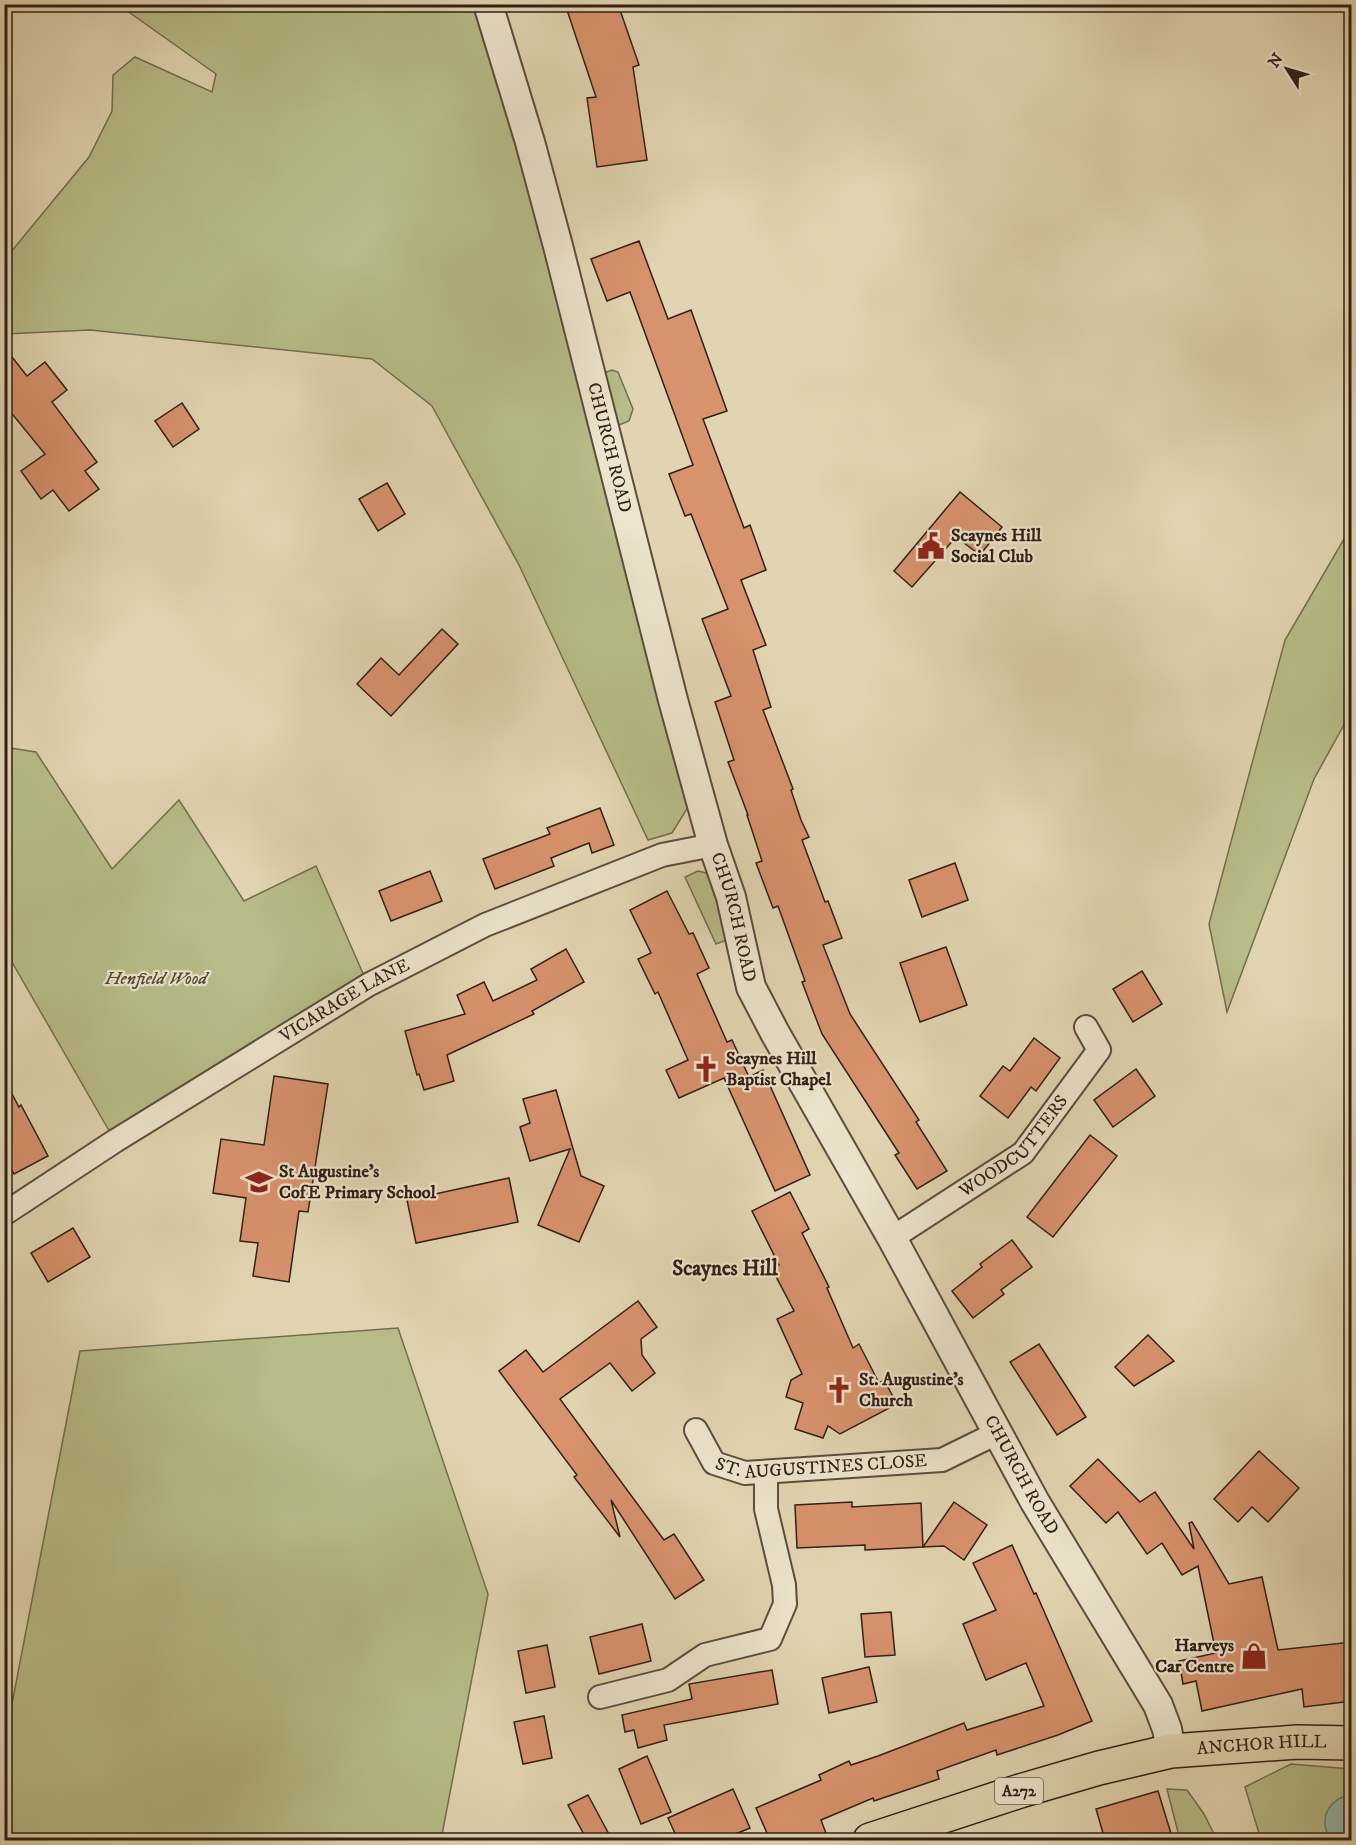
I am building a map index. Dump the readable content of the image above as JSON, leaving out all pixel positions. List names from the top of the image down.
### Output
{
  "streets": {
    "highway": ["ANCHOR HILL", "A272"],
    "street": [
      "CHURCH ROAD",
      "VICARAGE LANE",
      "WOODCUTTERS",
      "ST. AUGUSTINES CLOSE"
    ]
  },
  "crossings": [
    ["CHURCH ROAD", "VICARAGE LANE"],
    ["CHURCH ROAD", "WOODCUTTERS"],
    ["CHURCH ROAD", "ST. AUGUSTINES CLOSE"],
    ["CHURCH ROAD", "ANCHOR HILL"],
    ["CHURCH ROAD", "A272"],
    ["ANCHOR HILL", "A272"]
  ],
  "districts": ["Scaynes Hill"],
  "parks": ["Henfield Wood"],
  "places": {
    "public building": ["Scaynes Hill Social Club"],
    "church": ["Scaynes Hill Baptist Chapel", "St. Augustine's Church"],
    "school or university": ["St Augustine's CofE Primary School"],
    "shop": ["Harveys Car Centre"]
  },
  "north": "top left"
}
